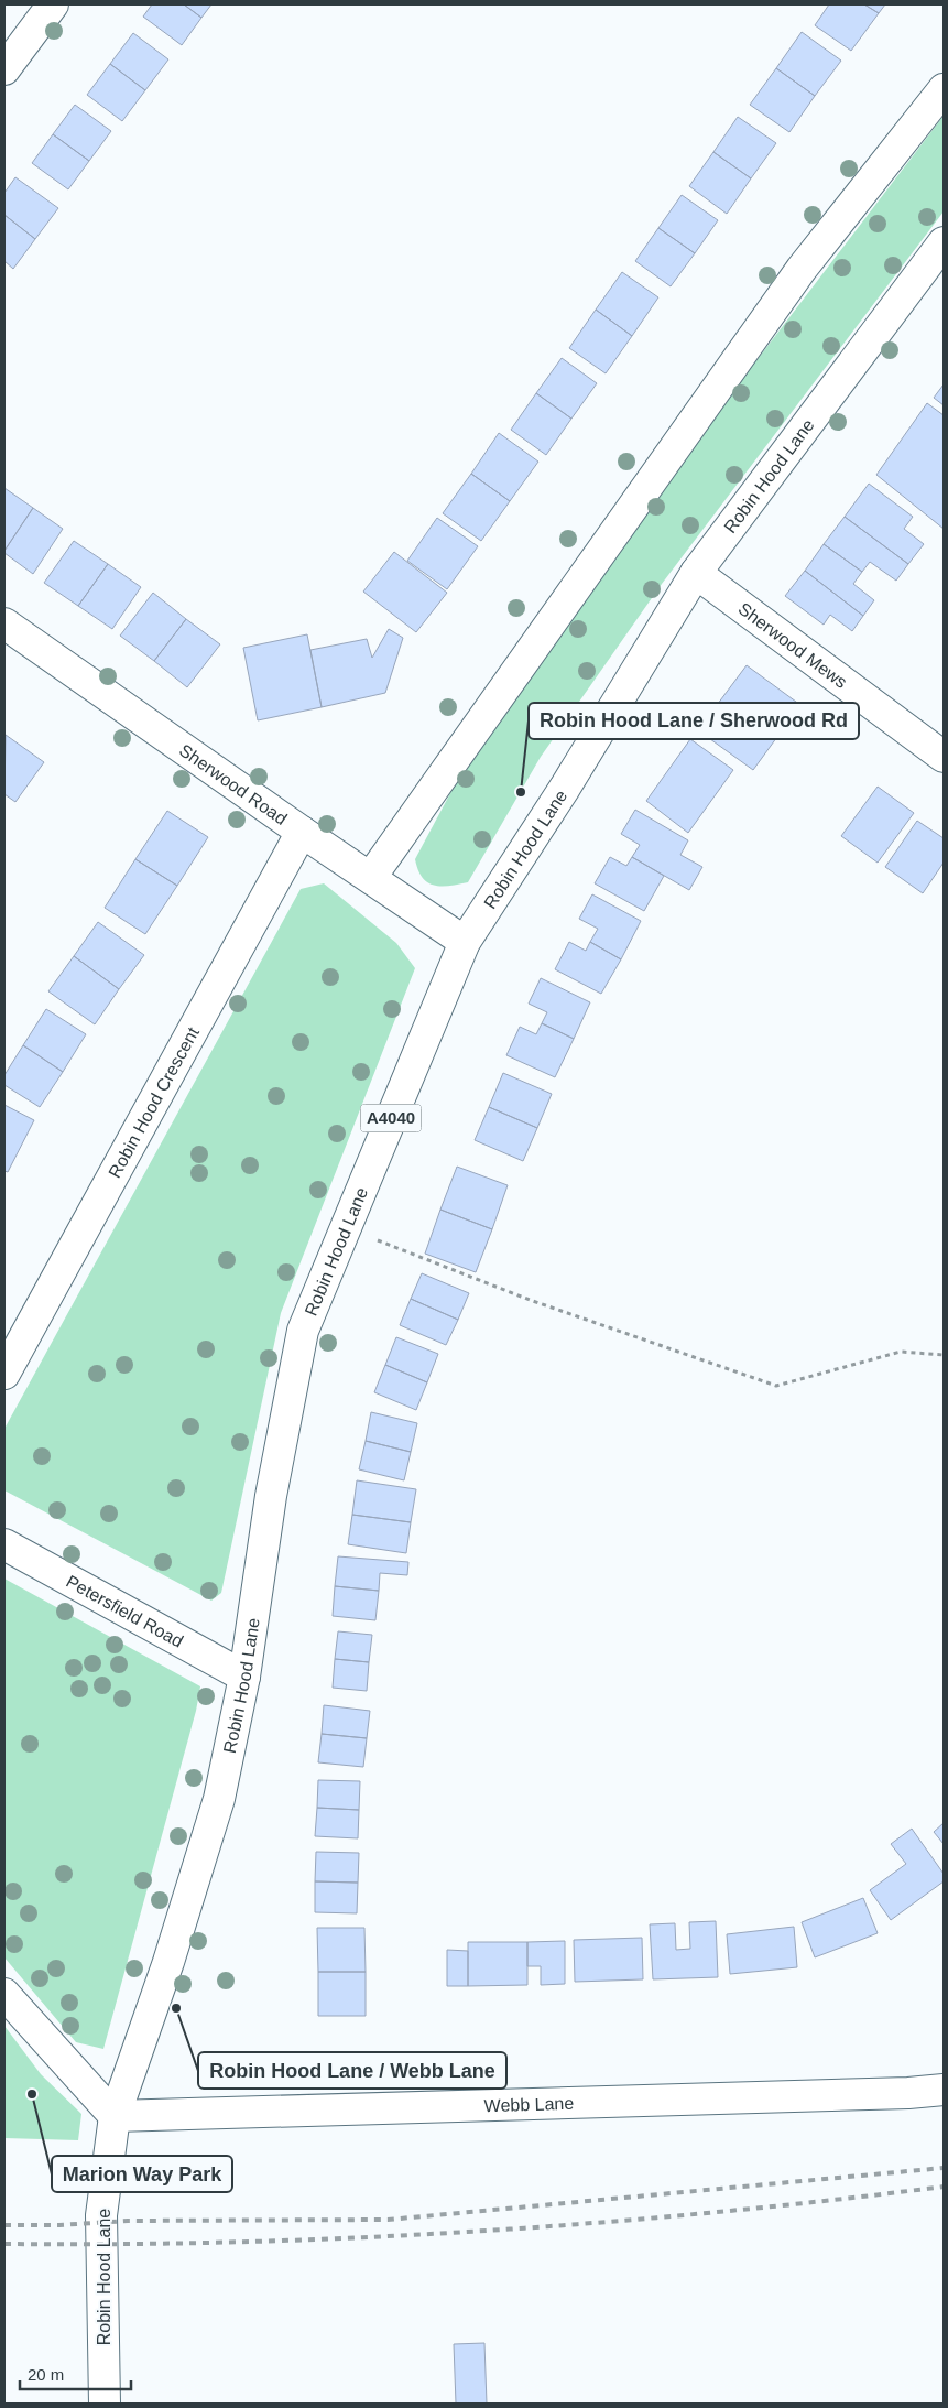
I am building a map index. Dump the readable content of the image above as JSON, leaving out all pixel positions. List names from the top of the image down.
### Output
{
  "streets": {
    "street": [
      "Robin Hood Lane",
      "Sherwood Mews",
      "Sherwood Road",
      "Robin Hood Crescent",
      "A4040",
      "Petersfield Road",
      "Webb Lane"
    ]
  },
  "crossings": [
    ["Robin Hood Lane", "Sherwood Mews"],
    ["Robin Hood Lane", "Sherwood Road"],
    ["Robin Hood Lane", "Petersfield Road"],
    ["Robin Hood Lane", "Webb Lane"],
    ["Sherwood Road", "Robin Hood Crescent"]
  ],
  "places": ["Robin Hood Lane / Sherwood Rd", "Robin Hood Lane / Webb Lane", "Marion Way Park"],
  "scale_bar": "20 m"
}
